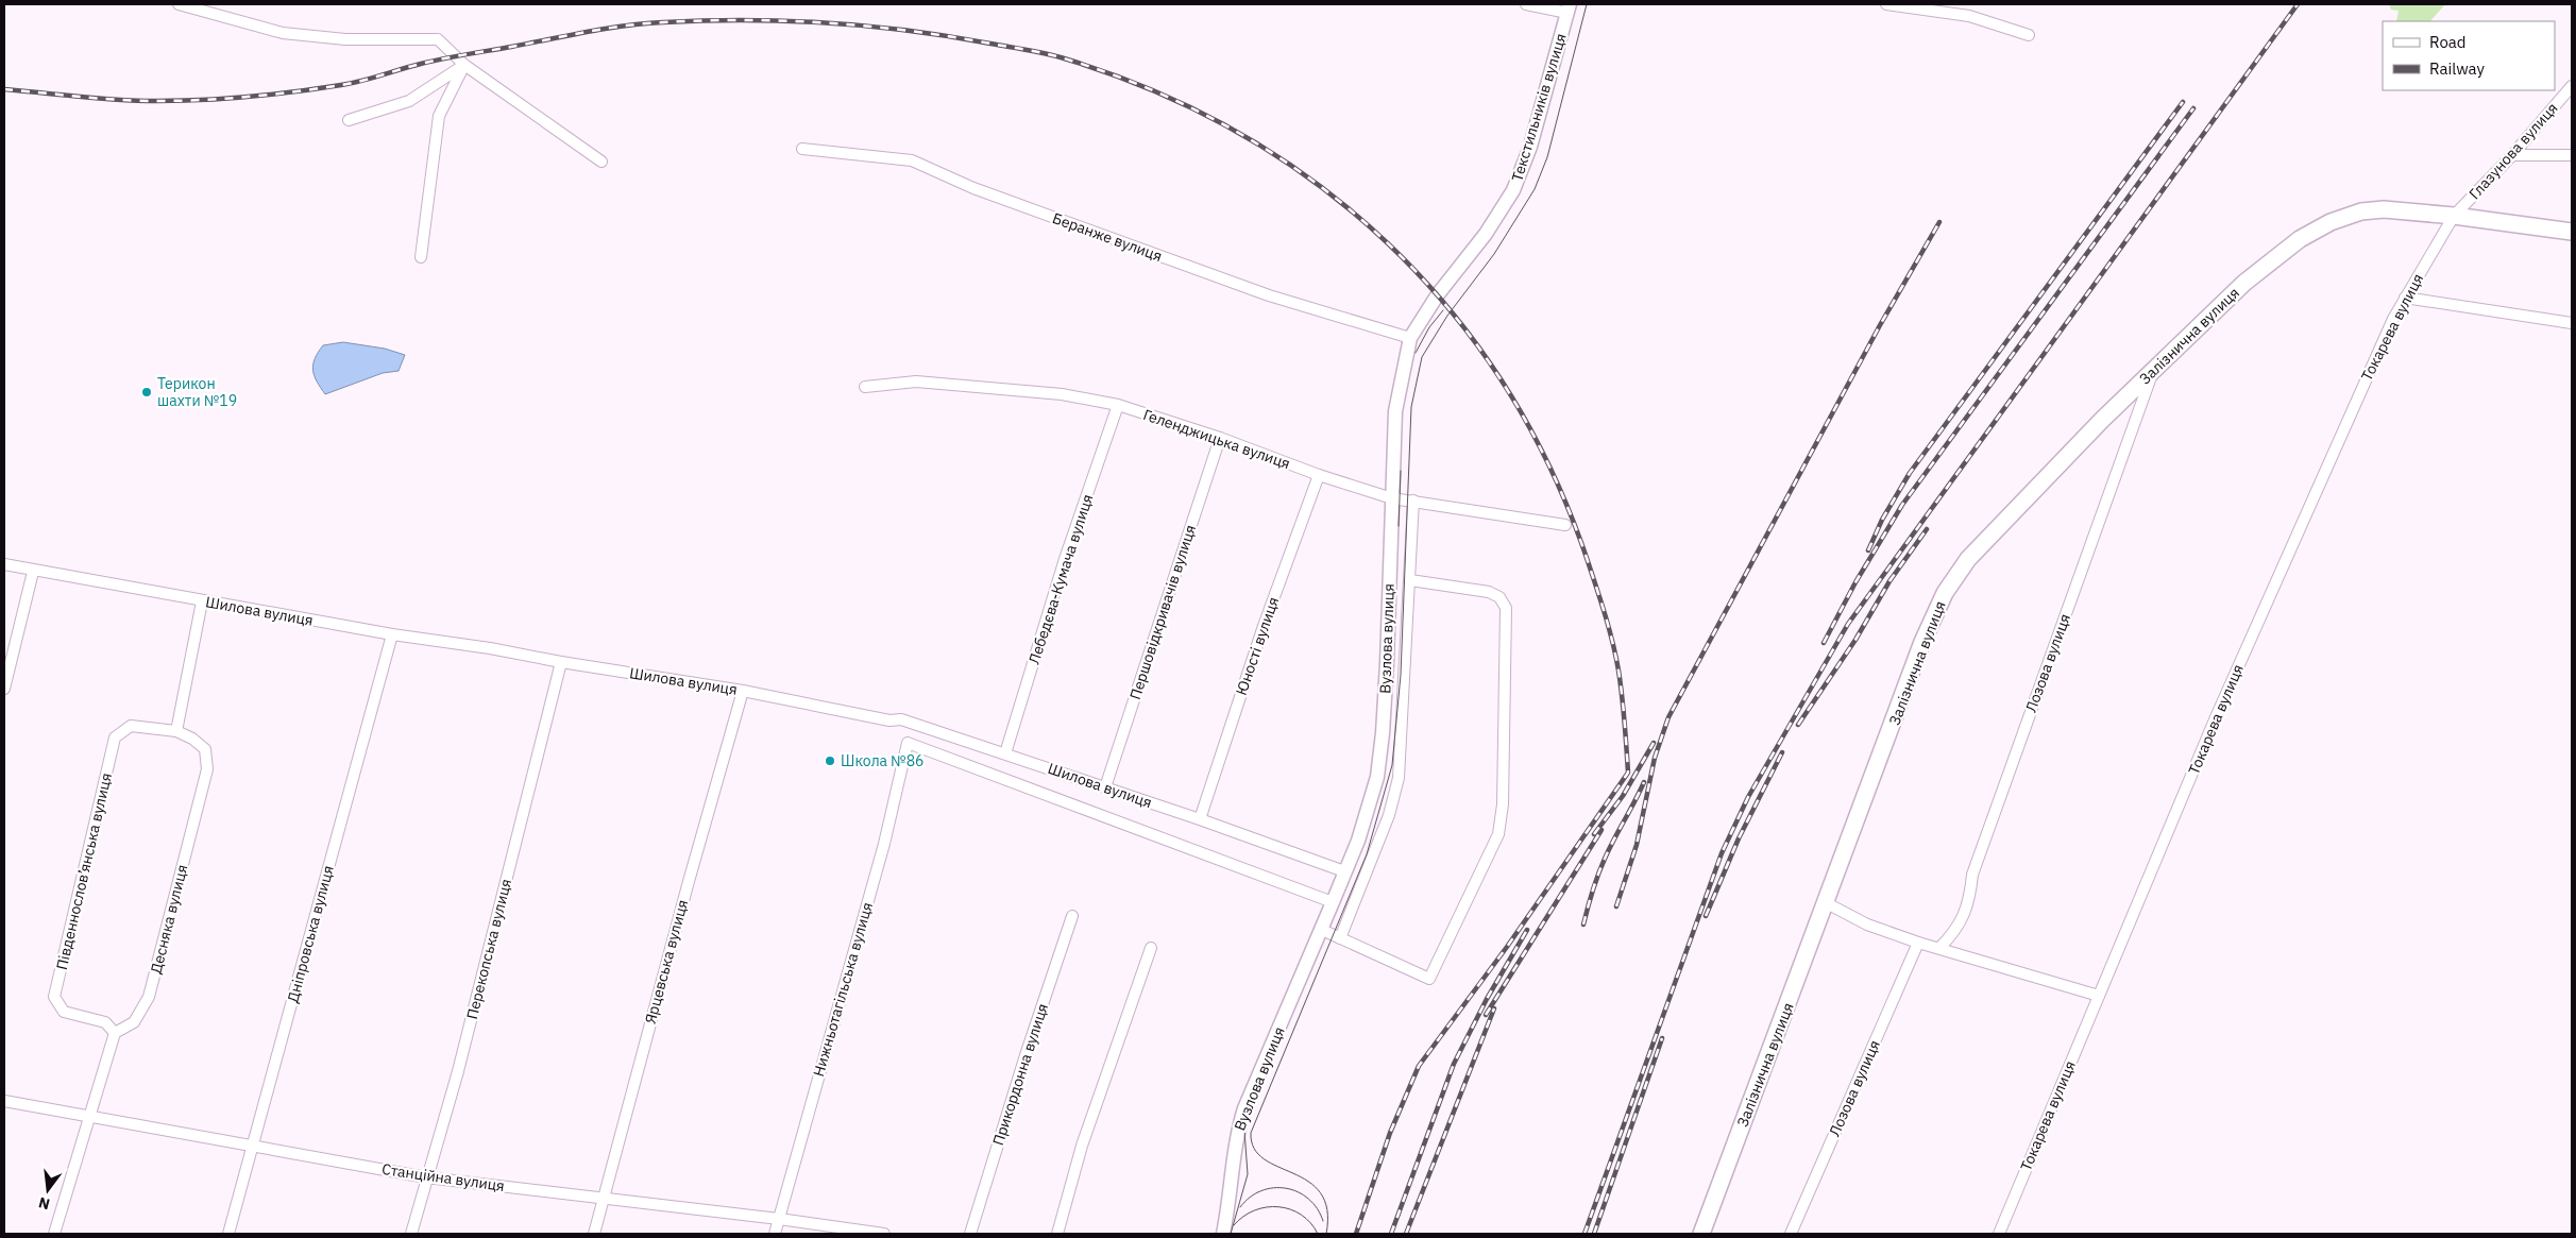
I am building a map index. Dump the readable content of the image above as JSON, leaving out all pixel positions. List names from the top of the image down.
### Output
{
  "streets": {
    "main road": ["Залізнична вулиця"],
    "street": [
      "Текстильників вулиця",
      "Глазунова вулиця",
      "Беранже вулиця",
      "Токарева вулиця",
      "Геленджицька вулиця",
      "Лебедєва-Кумача вулиця",
      "Шилова вулиця",
      "Першовідкривачів вулиця",
      "Вузлова вулиця",
      "Юності вулиця",
      "Лозова вулиця",
      "Південнослов’янська вулиця",
      "Десняка вулиця",
      "Дніпровська вулиця",
      "Перекопська вулиця",
      "Ярцевська вулиця",
      "Нижньотагільська вулиця",
      "Прикордонна вулиця",
      "Станційна вулиця"
    ]
  },
  "crossings": [
    ["Текстильників вулиця", "Беранже вулиця"],
    ["Текстильників вулиця", "Вузлова вулиця"],
    ["Глазунова вулиця", "Токарева вулиця"],
    ["Глазунова вулиця", "Залізнична вулиця"],
    ["Беранже вулиця", "Вузлова вулиця"],
    ["Токарева вулиця", "Залізнична вулиця"],
    ["Залізнична вулиця", "Лозова вулиця"],
    ["Геленджицька вулиця", "Лебедєва-Кумача вулиця"],
    ["Геленджицька вулиця", "Першовідкривачів вулиця"],
    ["Геленджицька вулиця", "Вузлова вулиця"],
    ["Геленджицька вулиця", "Юності вулиця"],
    ["Лебедєва-Кумача вулиця", "Шилова вулиця"],
    ["Шилова вулиця", "Першовідкривачів вулиця"],
    ["Шилова вулиця", "Вузлова вулиця"],
    ["Шилова вулиця", "Юності вулиця"],
    ["Шилова вулиця", "Дніпровська вулиця"],
    ["Шилова вулиця", "Перекопська вулиця"],
    ["Шилова вулиця", "Ярцевська вулиця"],
    ["Шилова вулиця", "Нижньотагільська вулиця"],
    ["Південнослов’янська вулиця", "Десняка вулиця"],
    ["Дніпровська вулиця", "Станційна вулиця"],
    ["Перекопська вулиця", "Станційна вулиця"],
    ["Ярцевська вулиця", "Станційна вулиця"],
    ["Нижньотагільська вулиця", "Станційна вулиця"]
  ],
  "places": ["Терикон шахти №19", "Школа №86"],
  "legend": ["Road", "Railway"],
  "north": "bottom"
}
